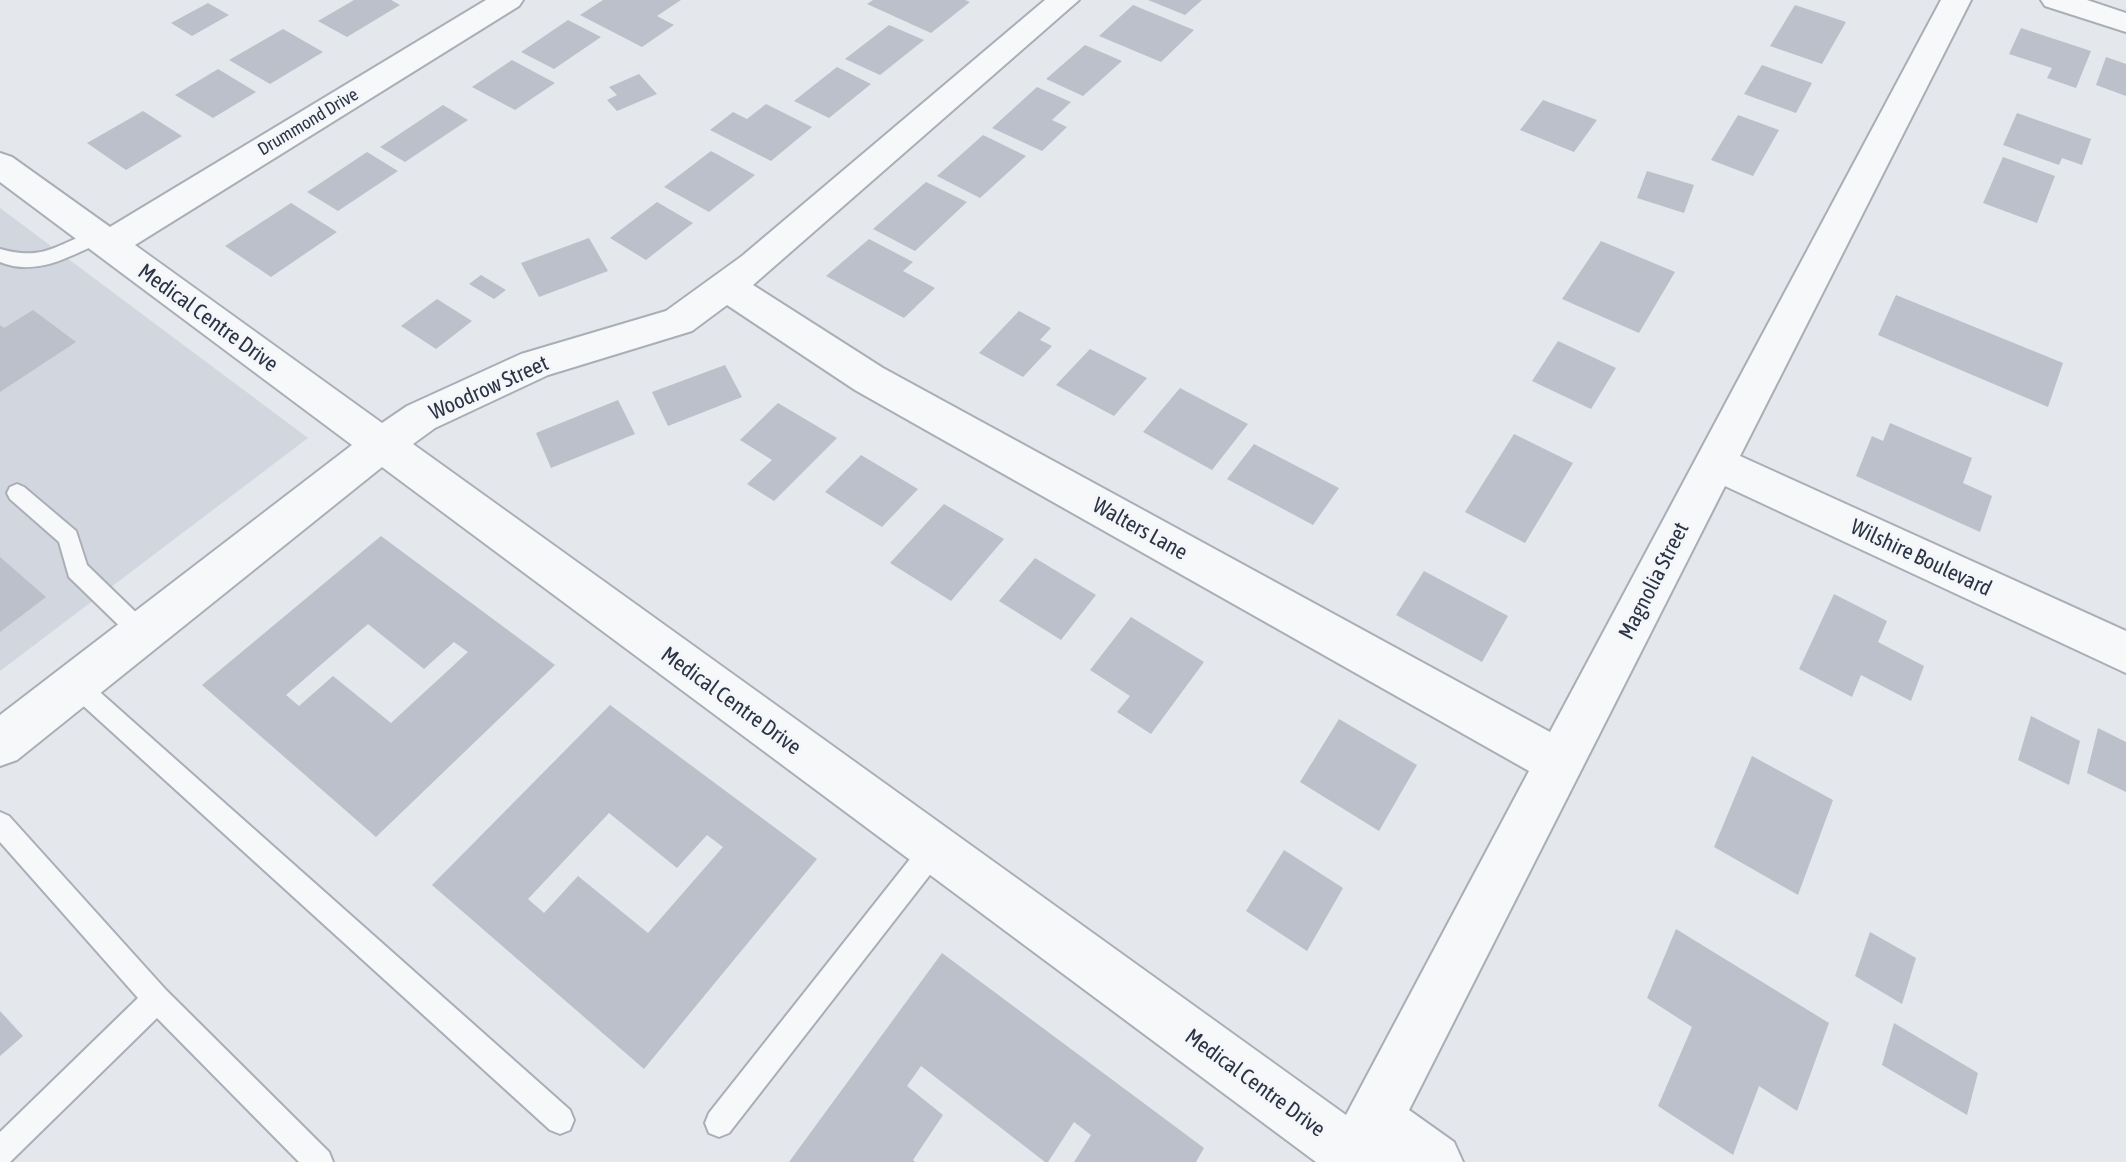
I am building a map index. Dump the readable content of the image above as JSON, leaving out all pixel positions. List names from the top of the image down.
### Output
{
  "streets": {
    "street": [
      "Drummond Drive",
      "Medical Centre Drive",
      "Woodrow Street",
      "Walters Lane",
      "Wilshire Boulevard",
      "Magnolia Street"
    ]
  },
  "crossings": [
    ["Drummond Drive", "Medical Centre Drive"],
    ["Medical Centre Drive", "Woodrow Street"],
    ["Medical Centre Drive", "Magnolia Street"],
    ["Woodrow Street", "Walters Lane"],
    ["Walters Lane", "Magnolia Street"],
    ["Wilshire Boulevard", "Magnolia Street"]
  ]
}
